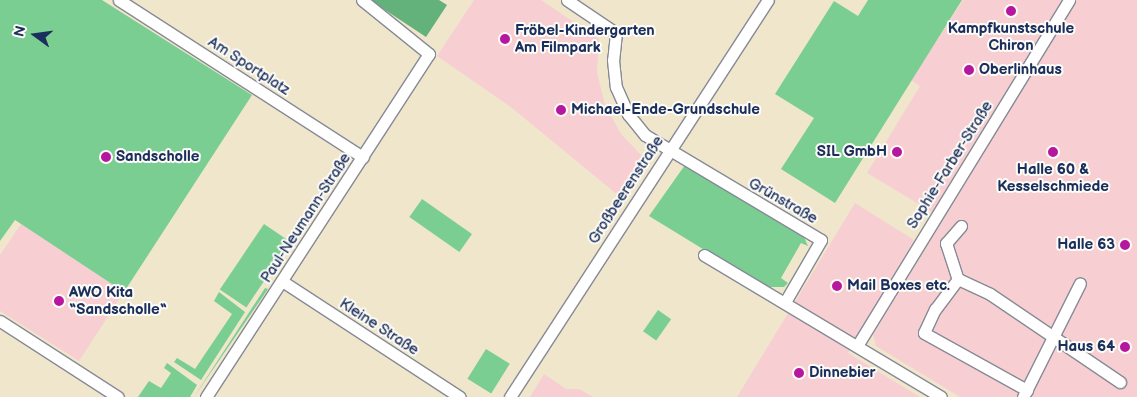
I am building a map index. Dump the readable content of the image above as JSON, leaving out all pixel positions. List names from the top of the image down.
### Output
{
  "streets": {
    "street": [
      "Am Sportplatz",
      "Sophie-Farber-Straße",
      "Großbeerenstraße",
      "Grünstraße",
      "Paul-Neumann-Straße",
      "Kleine Straße"
    ]
  },
  "crossings": [
    ["Am Sportplatz", "Paul-Neumann-Straße"],
    ["Großbeerenstraße", "Grünstraße"],
    ["Paul-Neumann-Straße", "Kleine Straße"]
  ],
  "places": [
    "Kampfkunstschule Chiron",
    "Fröbel-Kindergarten Am Filmpark",
    "Oberlinhaus",
    "Michael-Ende-Grundschule",
    "SIL GmbH",
    "Halle 60 & Kesselschmiede",
    "Sandscholle",
    "Halle 63",
    "Mail Boxes etc.",
    "AWO Kita “Sandscholle“",
    "Haus 64",
    "Dinnebier"
  ],
  "north": "left"
}
